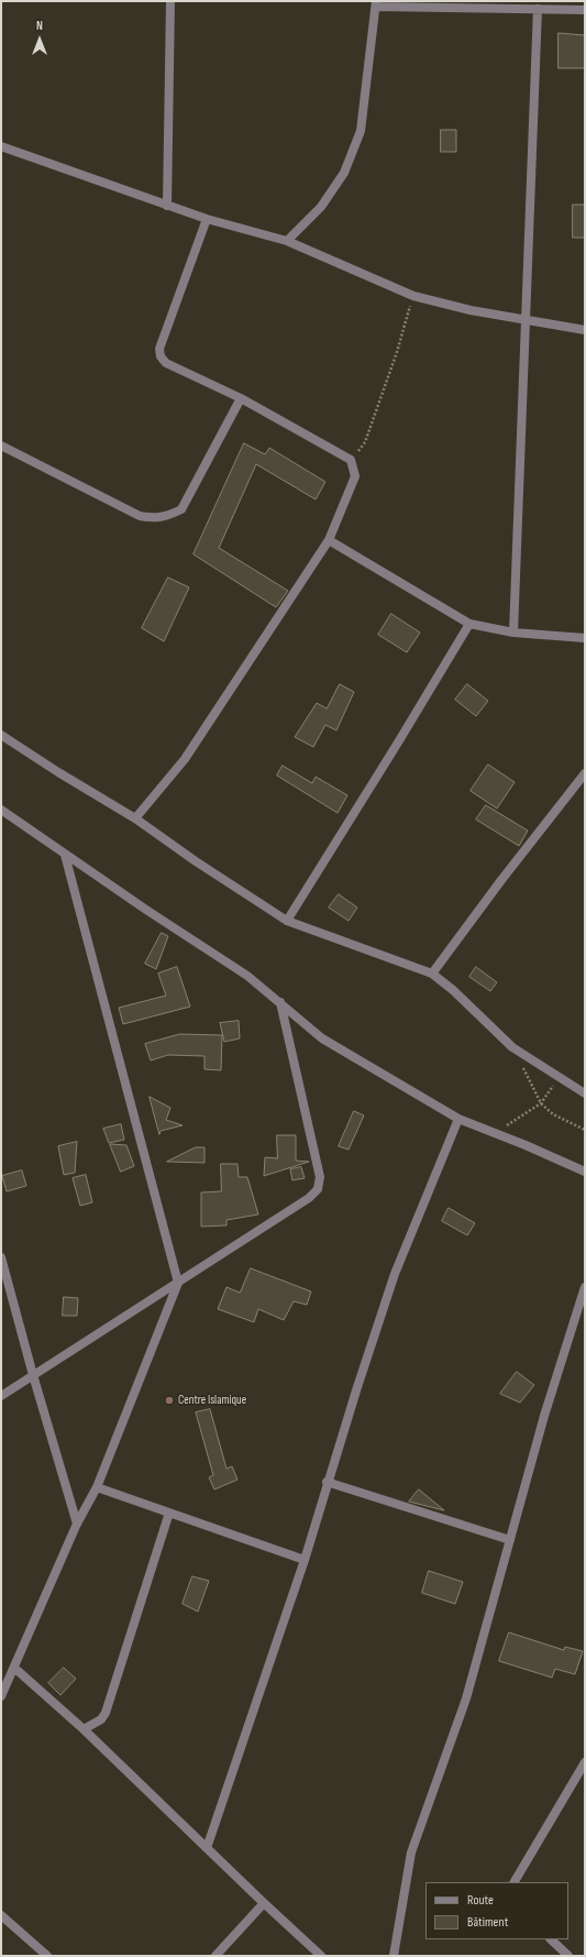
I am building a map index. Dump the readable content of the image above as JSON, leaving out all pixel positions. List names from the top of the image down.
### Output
{
  "places": ["Centre Islamique"],
  "legend": ["Route", "Bâtiment"],
  "north": "top"
}
